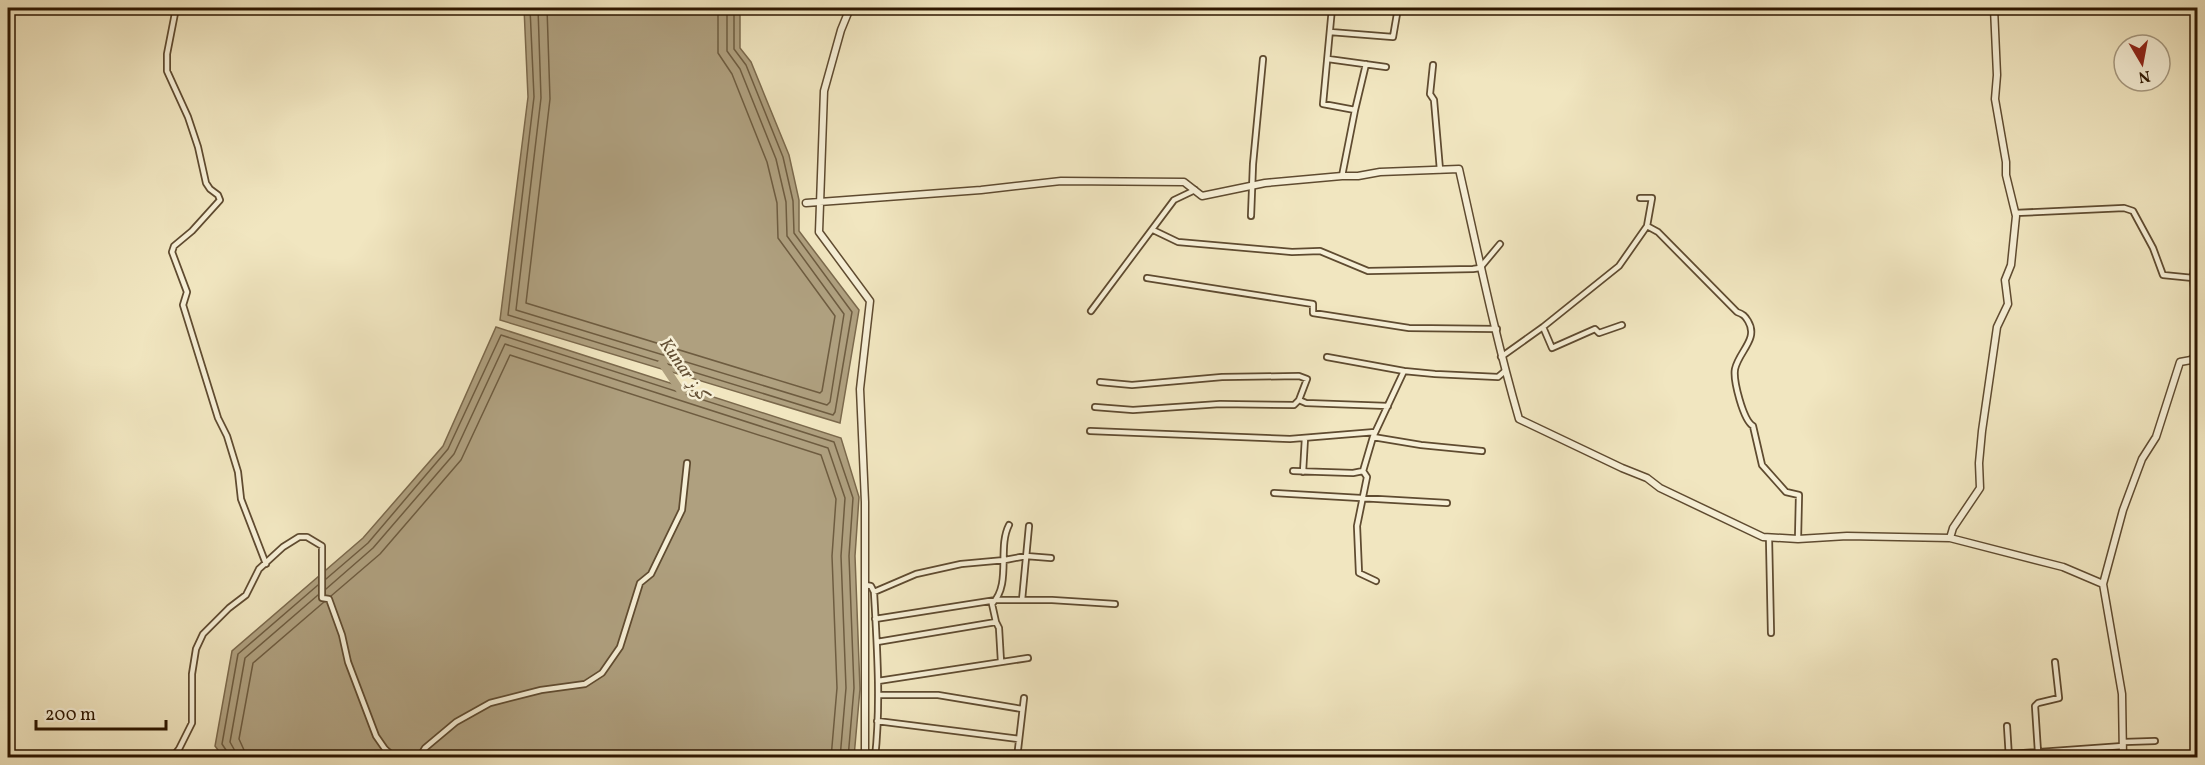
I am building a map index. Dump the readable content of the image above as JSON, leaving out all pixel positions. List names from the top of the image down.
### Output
{
  "water": ["Kunar کونړ"],
  "scale_bar": "200 m",
  "north": "bottom"
}
